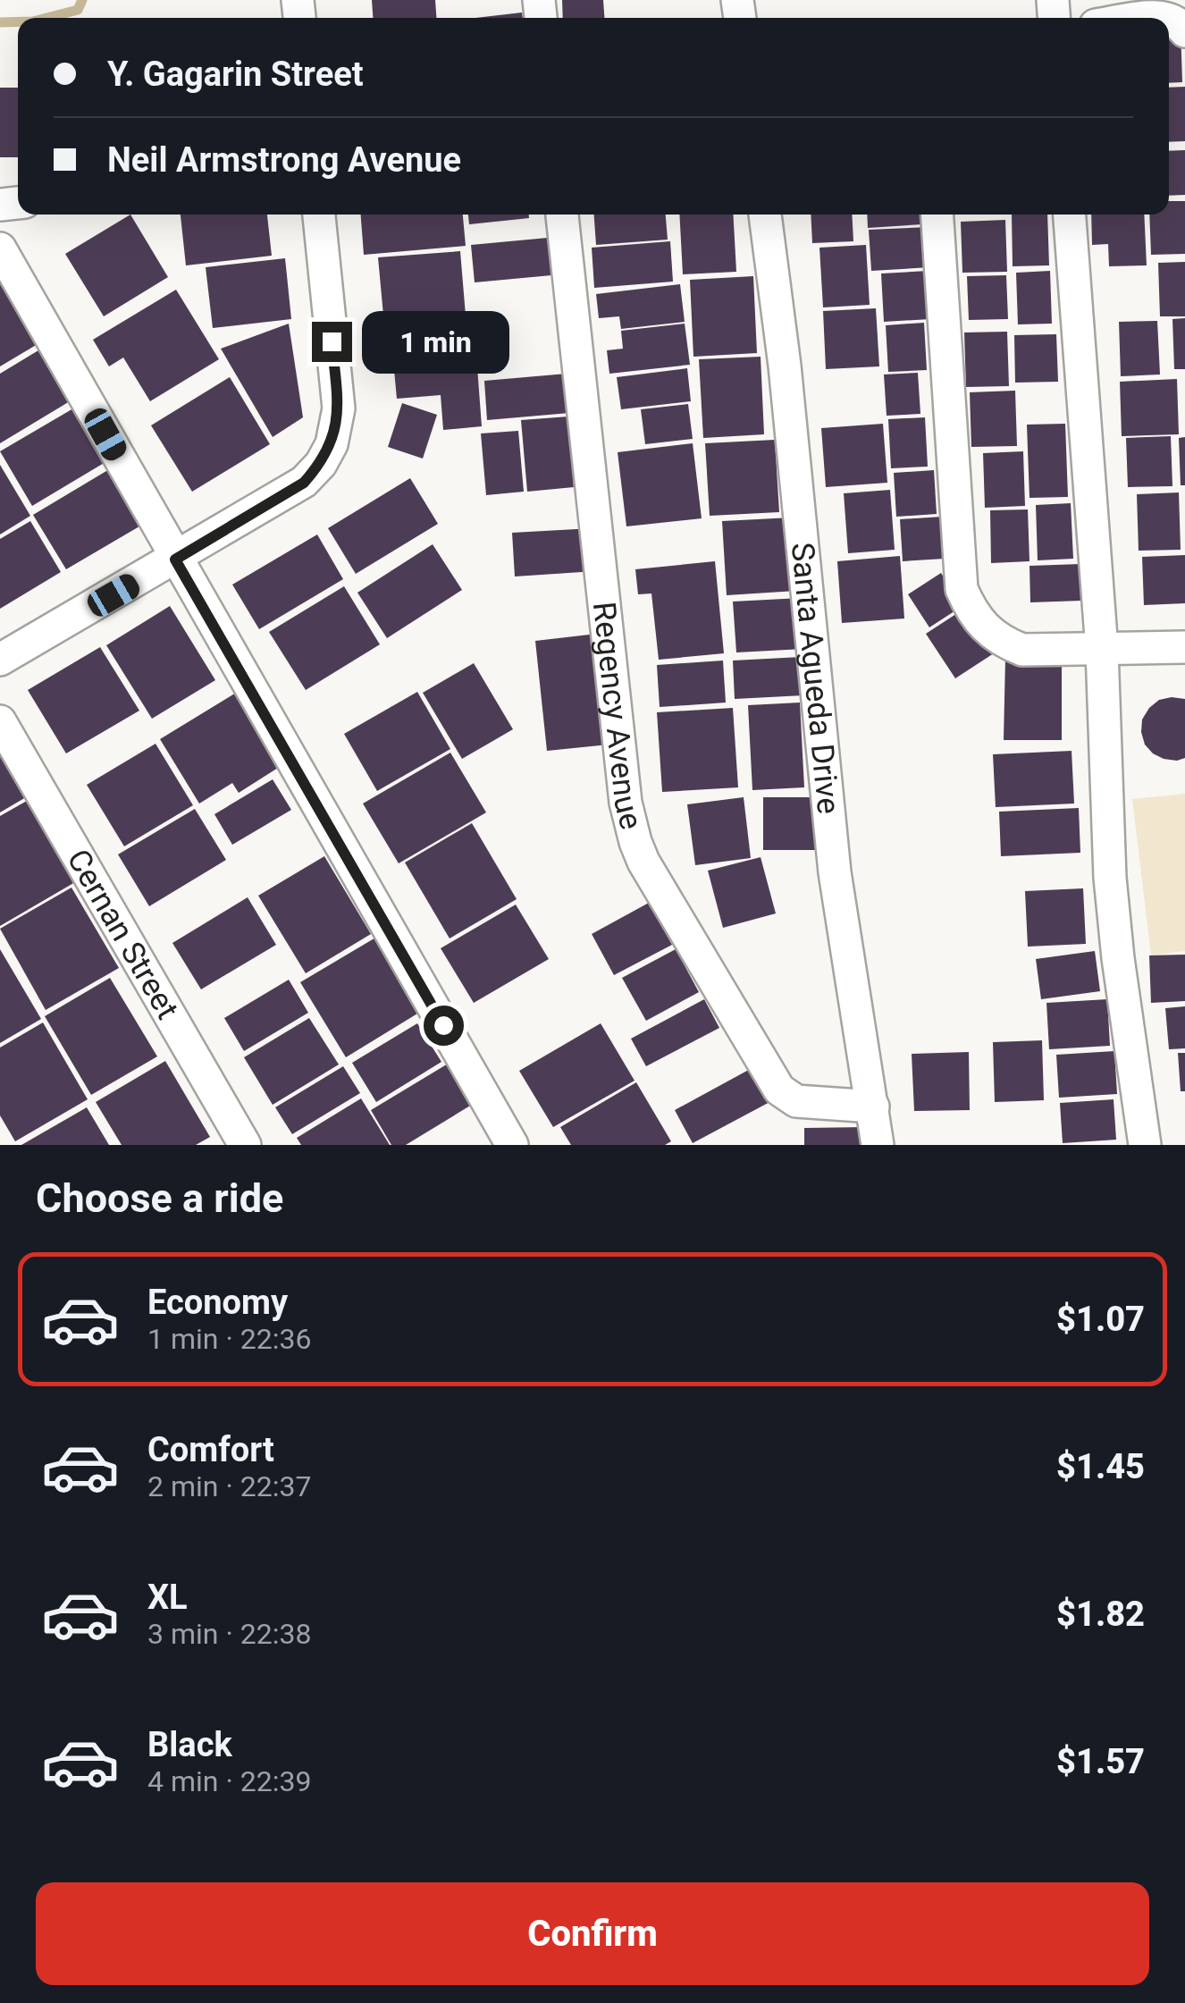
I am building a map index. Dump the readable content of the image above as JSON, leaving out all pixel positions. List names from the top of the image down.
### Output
{
  "streets": {
    "street": ["Santa Agueda Drive", "Regency Avenue", "Cernan Street"]
  },
  "crossings": [
    ["Santa Agueda Drive", "Regency Avenue"]
  ],
  "page": {
    "banner": ["Y. Gagarin Street", "Neil Armstrong Avenue"],
    "bubble": "1 min",
    "heading": "Choose a ride",
    "list": [
      {
        "name": "Economy",
        "note": "1 min · 22:36",
        "value": "$1.07"
      },
      {
        "name": "Comfort",
        "note": "2 min · 22:37",
        "value": "$1.45"
      },
      {
        "name": "XL",
        "note": "3 min · 22:38",
        "value": "$1.82"
      },
      {
        "name": "Black",
        "note": "4 min · 22:39",
        "value": "$1.57"
      }
    ],
    "buttons": "Confirm"
  }
}
